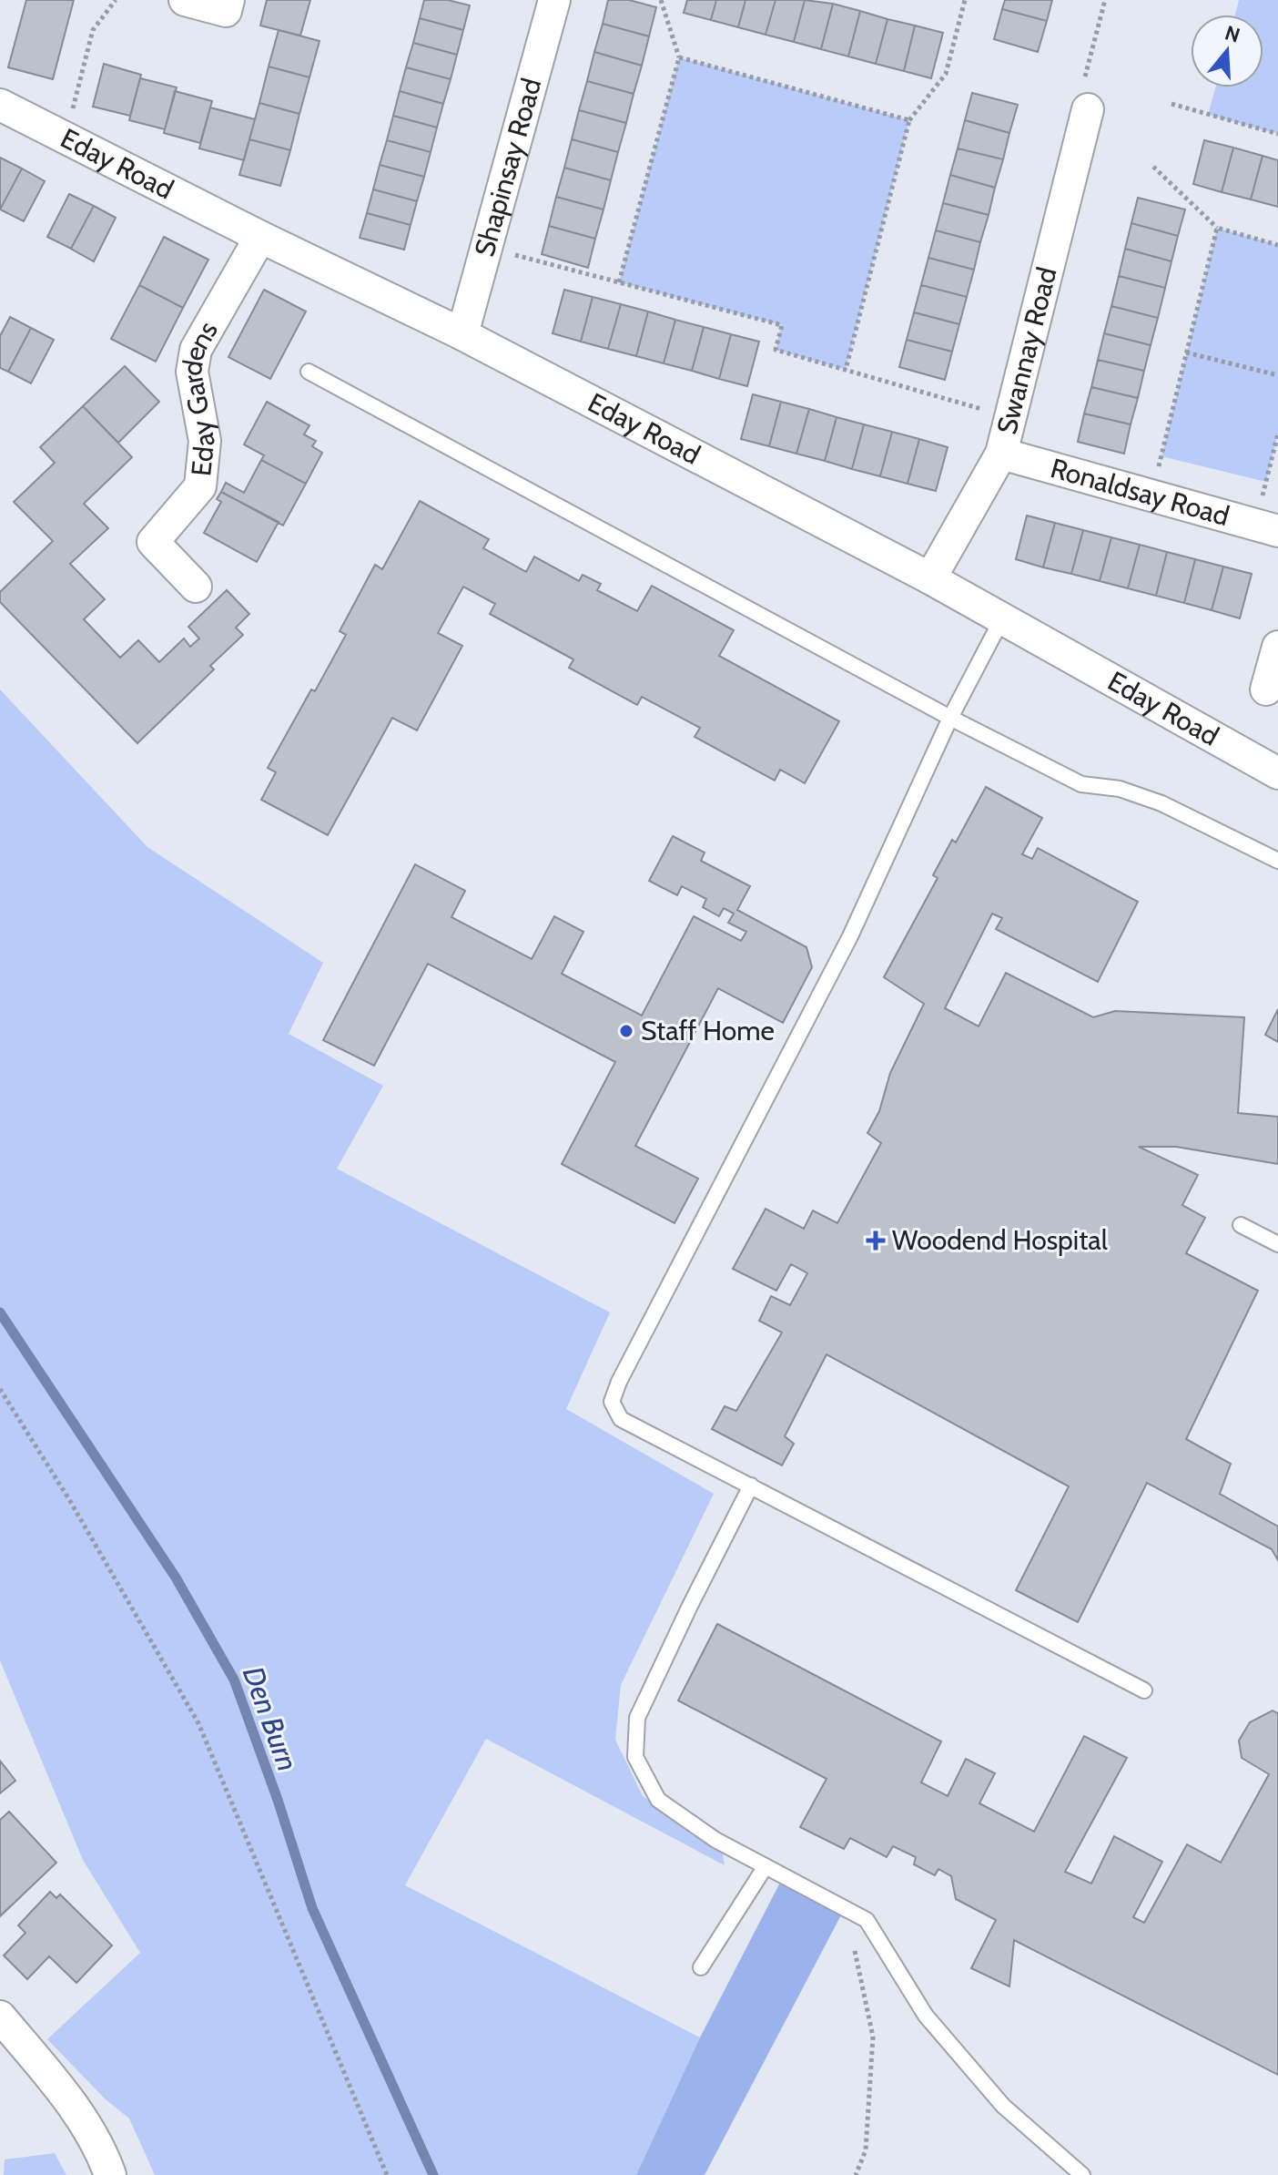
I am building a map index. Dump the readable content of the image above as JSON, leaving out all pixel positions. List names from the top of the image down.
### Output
{
  "streets": {
    "street": [
      "Eday Road",
      "Shapinsay Road",
      "Swannay Road",
      "Eday Gardens",
      "Ronaldsay Road"
    ]
  },
  "crossings": [
    ["Eday Road", "Shapinsay Road"],
    ["Eday Road", "Swannay Road"],
    ["Eday Road", "Eday Gardens"],
    ["Swannay Road", "Ronaldsay Road"]
  ],
  "water": ["Den Burn"],
  "places": {
    "other": ["Staff Home"],
    "health": ["Woodend Hospital"]
  },
  "north": "top"
}
